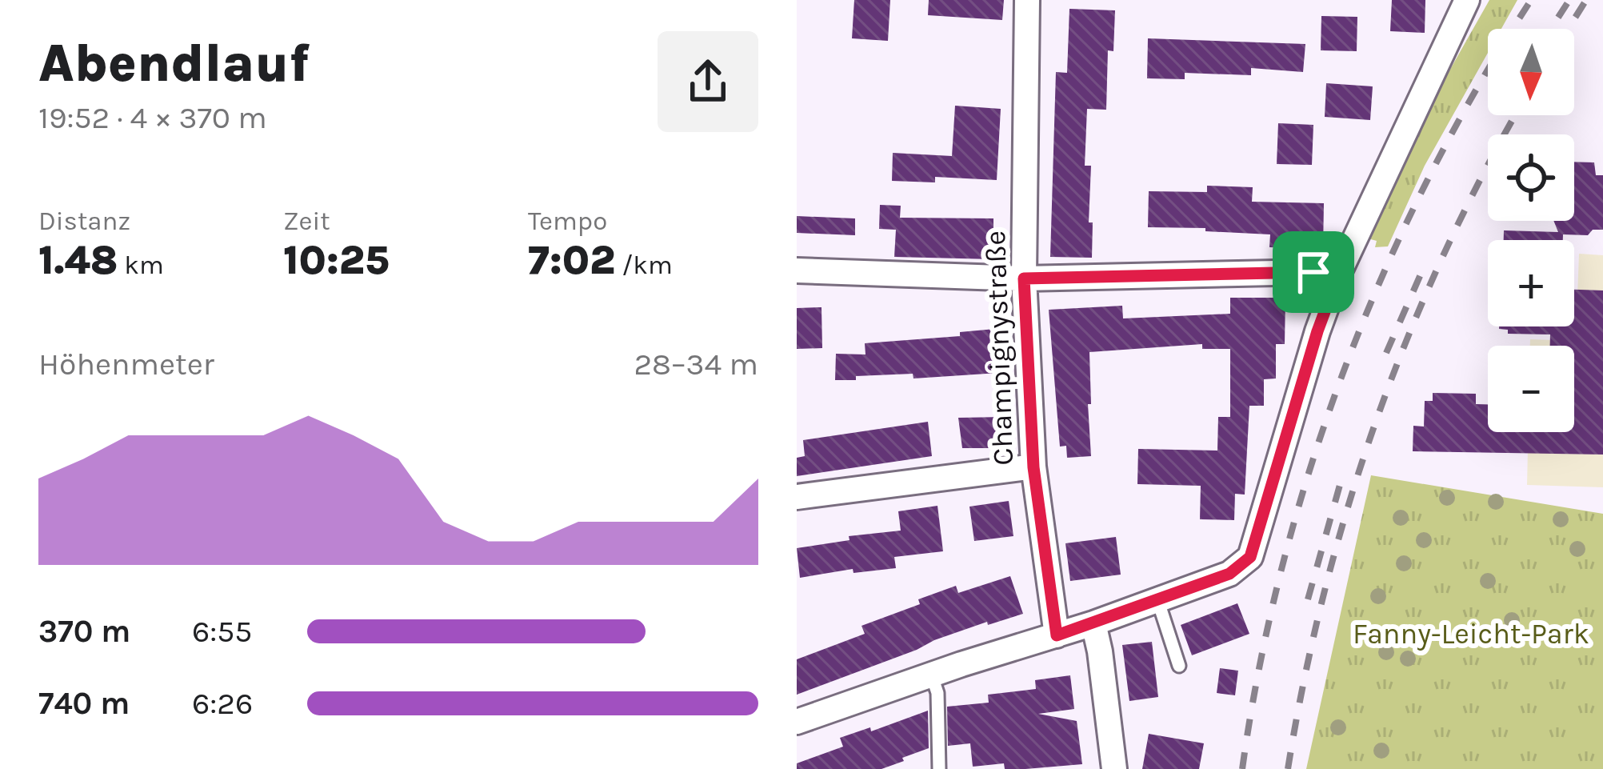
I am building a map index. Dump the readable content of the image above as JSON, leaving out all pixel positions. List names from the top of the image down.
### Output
{
  "streets": {
    "street": ["Champignystraße"]
  },
  "parks": ["Fanny-Leicht-Park"],
  "north": "bottom",
  "page": {
    "heading": ["Abendlauf", "19:52 · 4 × 370 m"],
    "map_buttons": ["+", "−"],
    "stats": [
      ["Distanz", "1.48 km"],
      ["Zeit", "10:25"],
      ["Tempo", "7:02 /km"]
    ],
    "chart": ["Höhenmeter", "28–34 m"],
    "list": [
      {
        "name": "370 m",
        "note": "6:55"
      },
      {
        "name": "740 m",
        "note": "6:26"
      }
    ]
  }
}
